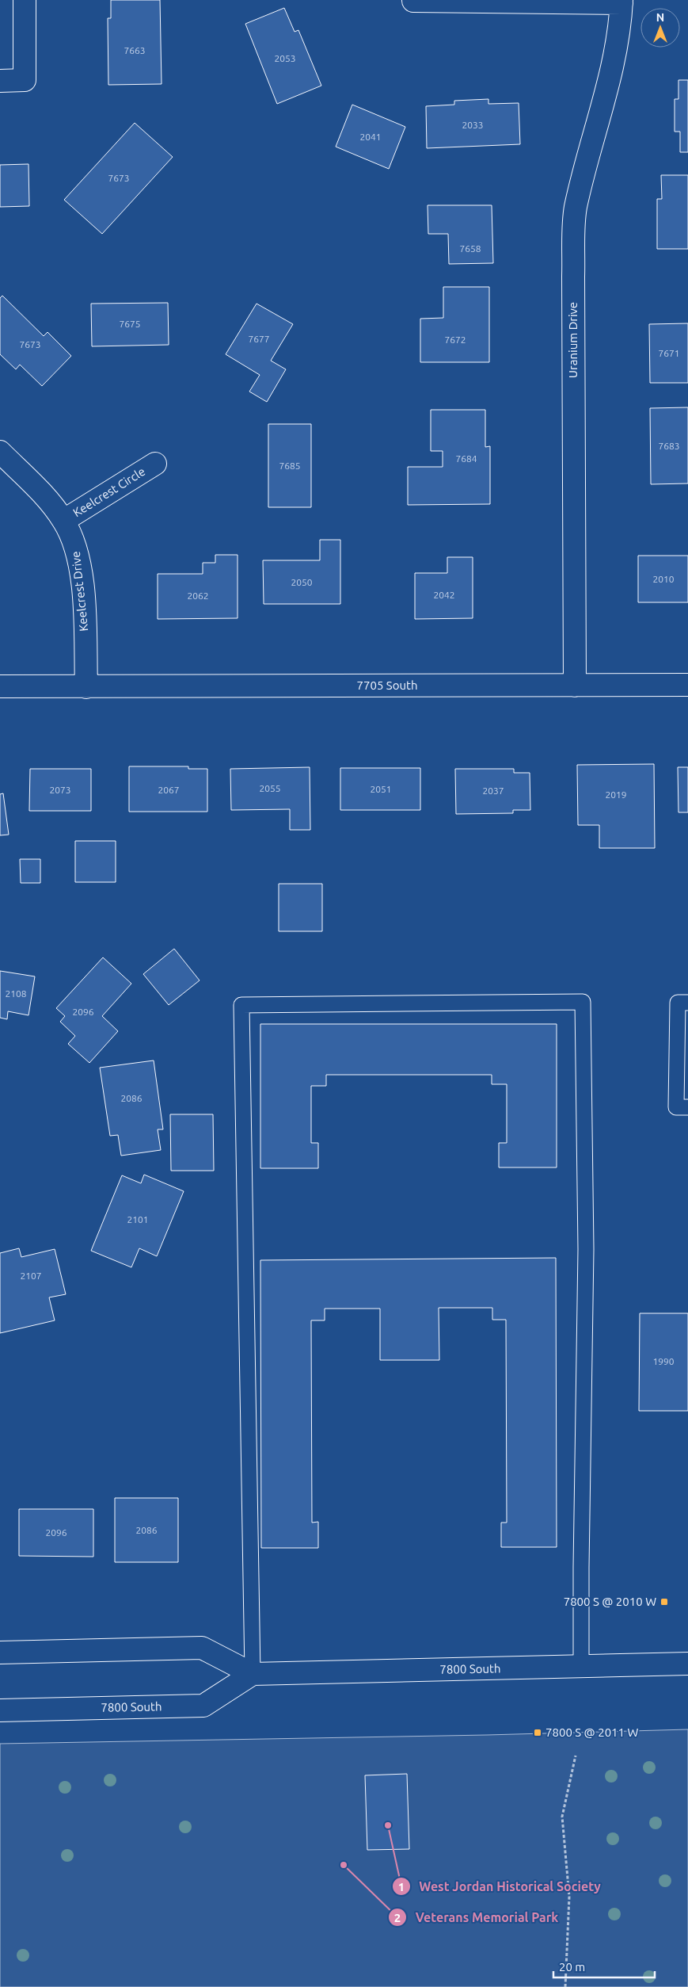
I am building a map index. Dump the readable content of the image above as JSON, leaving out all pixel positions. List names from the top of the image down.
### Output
{
  "streets": {
    "street": [
      "Uranium Drive",
      "Keelcrest Circle",
      "Keelcrest Drive",
      "7705 South",
      "7800 South"
    ]
  },
  "crossings": [
    ["Uranium Drive", "7705 South"],
    ["Keelcrest Circle", "Keelcrest Drive"],
    ["Keelcrest Drive", "7705 South"]
  ],
  "places": {
    "transit": ["7800 S @ 2010 W", "7800 S @ 2011 W"],
    "other": ["West Jordan Historical Society", "Veterans Memorial Park"]
  },
  "house_numbers": [
    "7663",
    "2053",
    "2033",
    "2041",
    "7673",
    "7658",
    "7675",
    "7677",
    "7672",
    "7673",
    "7671",
    "7683",
    "7684",
    "7685",
    "2010",
    "2050",
    "2042",
    "2062",
    "2055",
    "2051",
    "2073",
    "2067",
    "2037",
    "2019",
    "2108",
    "2096",
    "2086",
    "2101",
    "2107",
    "1990",
    "2086",
    "2096"
  ],
  "scale_bar": "20 m",
  "north": "top"
}
